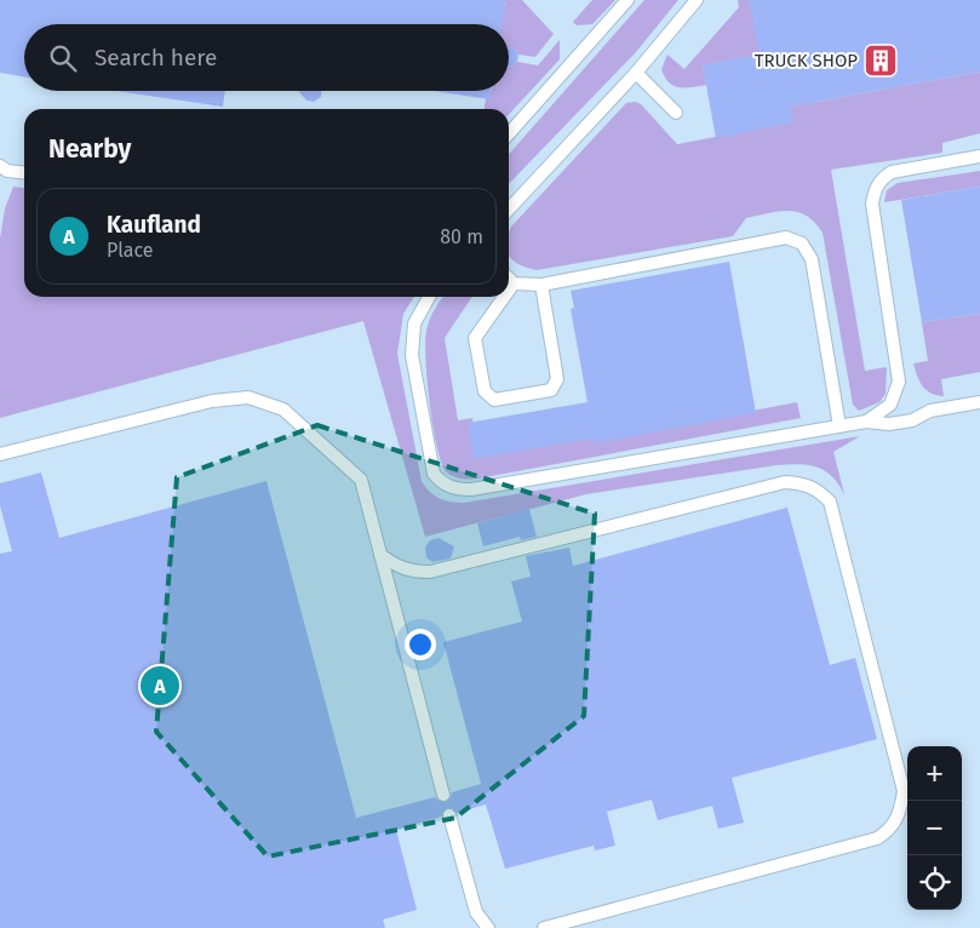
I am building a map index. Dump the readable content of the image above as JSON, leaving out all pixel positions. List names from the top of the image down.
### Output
{
  "places": {
    "building": ["TRUCK SHOP"]
  },
  "page": {
    "search": "Search here",
    "heading": "Nearby",
    "list": [
      {
        "mark": "A",
        "name": "Kaufland",
        "note": "Place",
        "value": "80 m"
      }
    ],
    "pins": "A",
    "map_buttons": ["+", "−"]
  }
}
